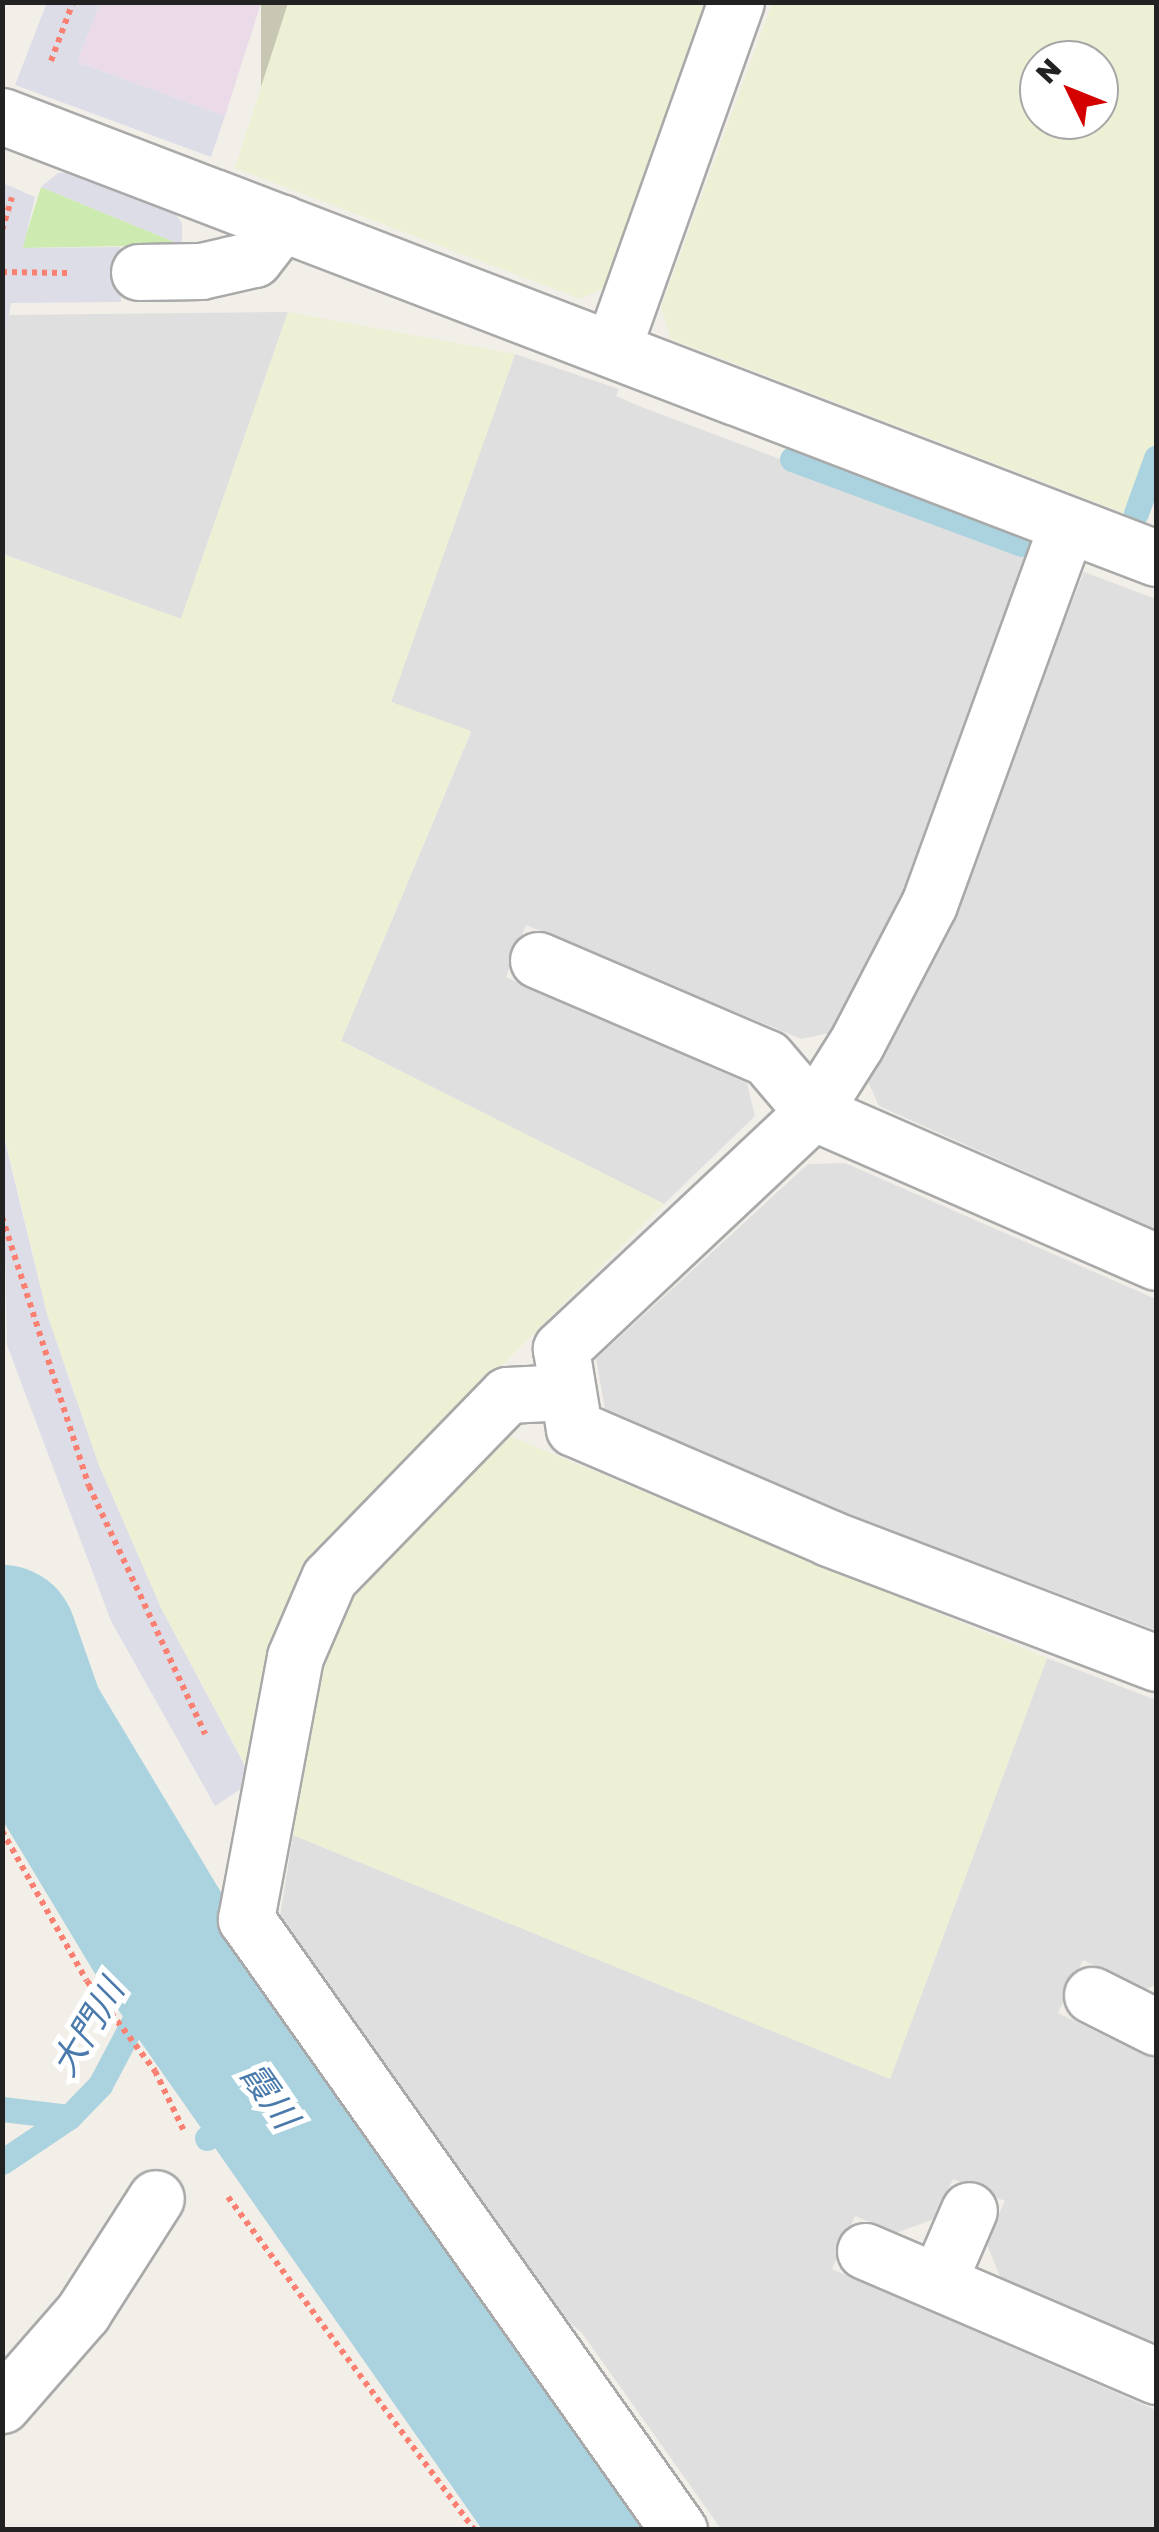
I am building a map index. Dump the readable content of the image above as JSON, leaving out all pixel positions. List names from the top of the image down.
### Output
{
  "water": ["大門川", "霞川"],
  "north": "top left"
}
